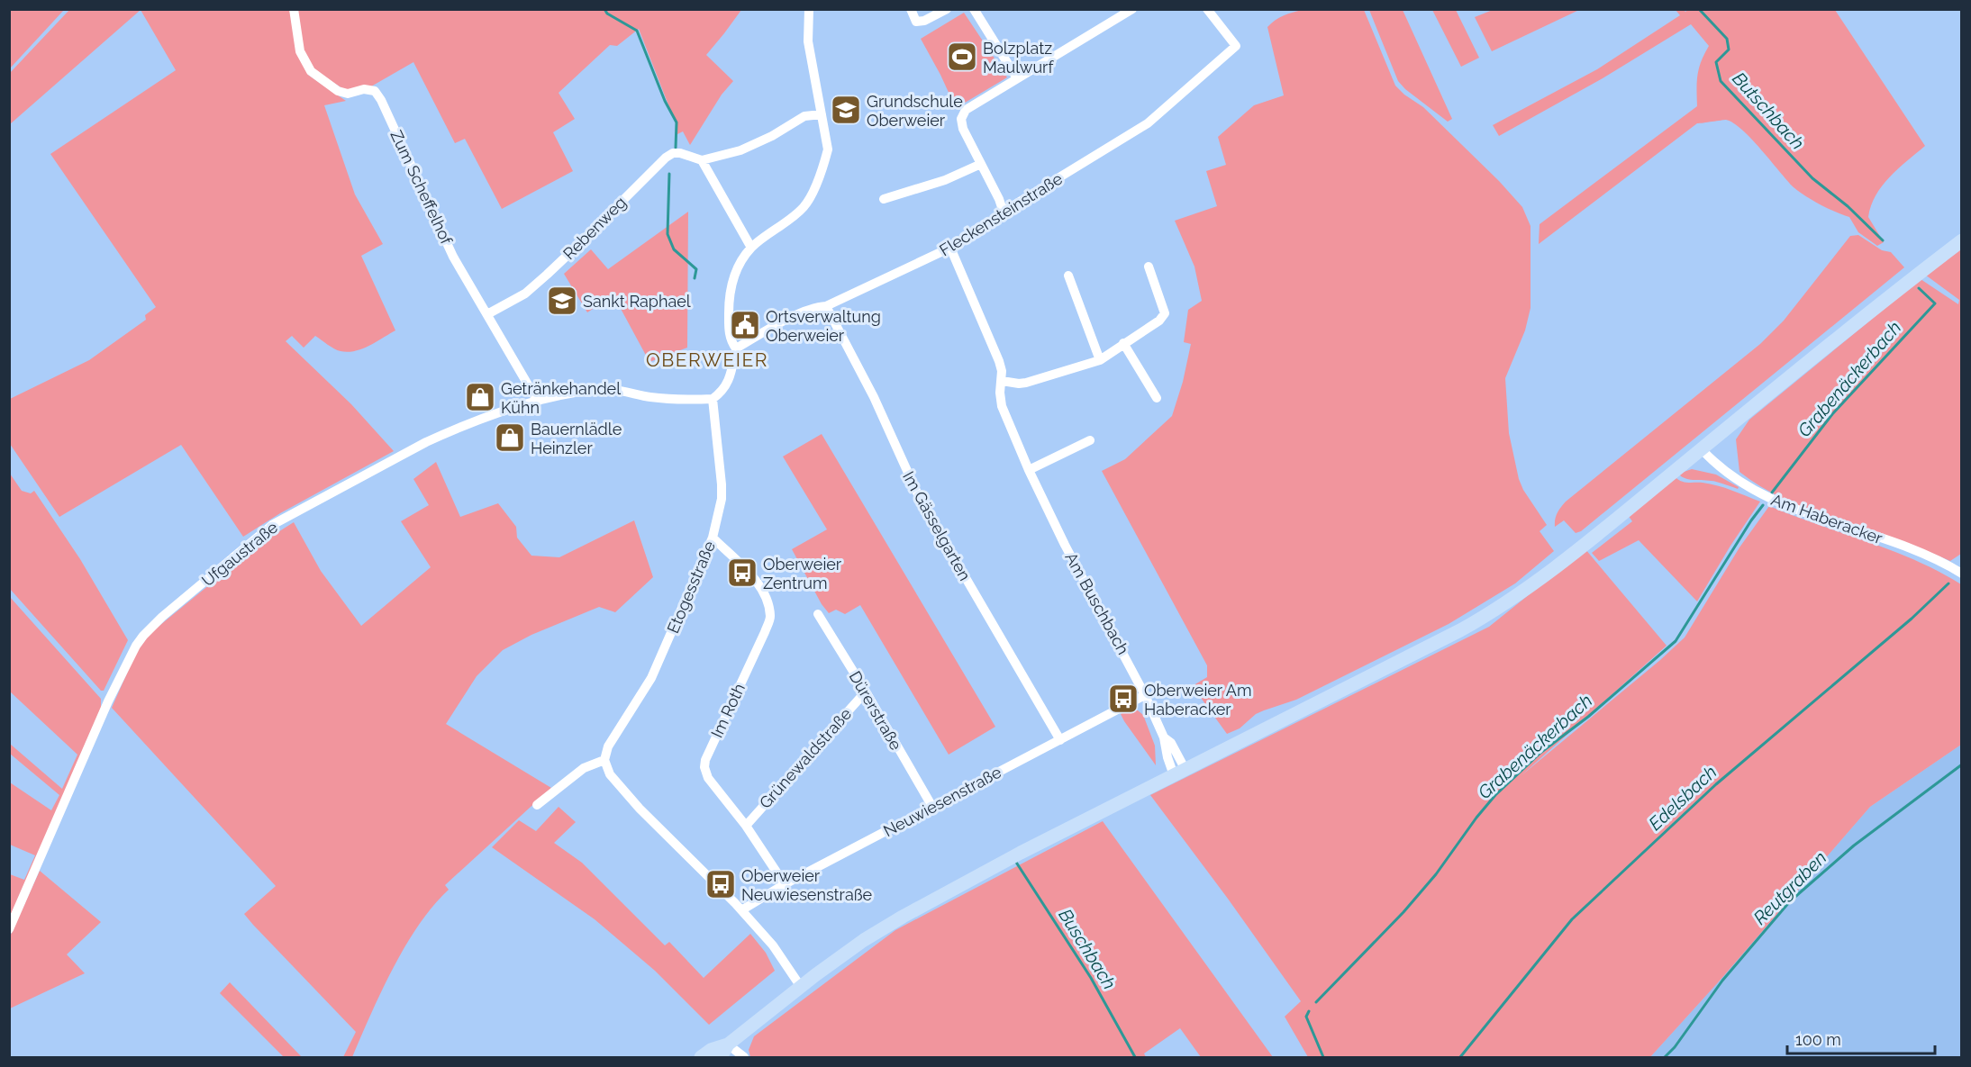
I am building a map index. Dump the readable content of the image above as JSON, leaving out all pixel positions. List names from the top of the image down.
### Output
{
  "streets": {
    "street": [
      "Zum Scheffelhof",
      "Fleckensteinstraße",
      "Rebenweg",
      "Am Haberacker",
      "Im Gässelgarten",
      "Ufgaustraße",
      "Etogesstraße",
      "Am Buschbach",
      "Im Roth",
      "Dürerstraße",
      "Grünewaldstraße",
      "Neuwiesenstraße"
    ]
  },
  "crossings": [
    ["Zum Scheffelhof", "Rebenweg"],
    ["Zum Scheffelhof", "Ufgaustraße"],
    ["Fleckensteinstraße", "Im Gässelgarten"],
    ["Fleckensteinstraße", "Am Buschbach"],
    ["Im Gässelgarten", "Neuwiesenstraße"],
    ["Ufgaustraße", "Etogesstraße"],
    ["Etogesstraße", "Im Roth"],
    ["Am Buschbach", "Neuwiesenstraße"],
    ["Im Roth", "Grünewaldstraße"],
    ["Im Roth", "Neuwiesenstraße"],
    ["Dürerstraße", "Grünewaldstraße"],
    ["Dürerstraße", "Neuwiesenstraße"]
  ],
  "districts": ["OBERWEIER"],
  "water": [
    "Butschbach",
    "Grabenäckerbach",
    "Edelsbach",
    "Reutgraben",
    "Buschbach"
  ],
  "places": {
    "sports": ["Bolzplatz Maulwurf"],
    "school or university": ["Grundschule Oberweier", "Sankt Raphael"],
    "public building": ["Ortsverwaltung Oberweier"],
    "shop": ["Getränkehandel Kühn", "Bauernlädle Heinzler"],
    "bus stop": ["Oberweier Zentrum", "Oberweier Am Haberacker", "Oberweier Neuwiesenstraße"]
  },
  "scale_bar": "100 m"
}
